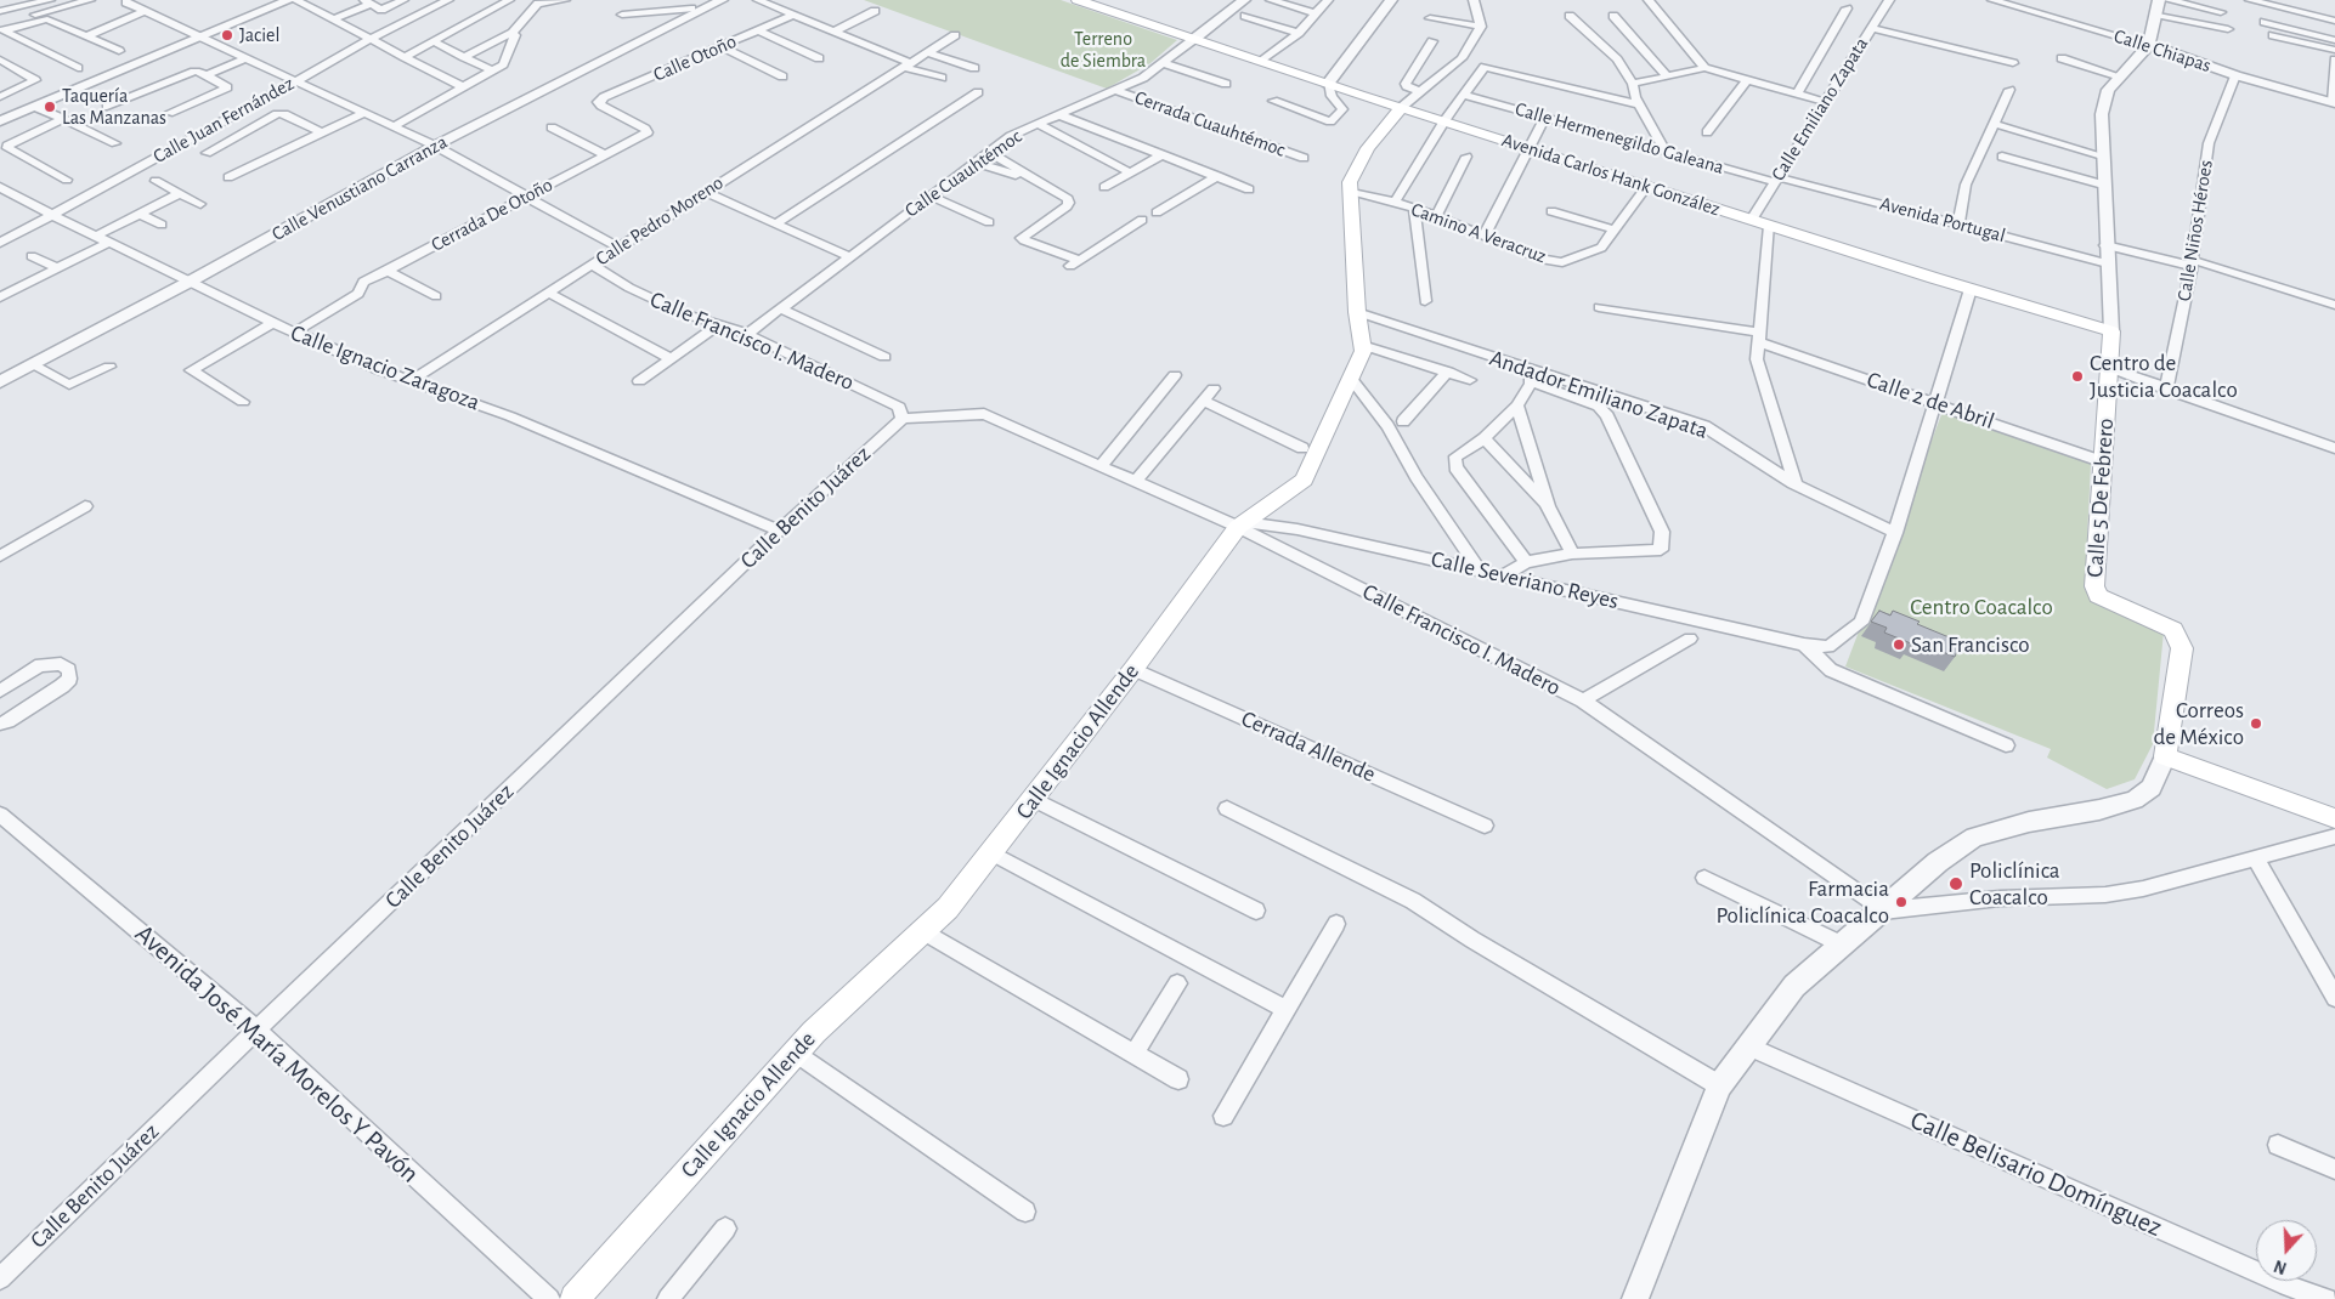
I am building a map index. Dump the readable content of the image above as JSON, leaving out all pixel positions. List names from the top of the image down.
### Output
{
  "streets": {
    "main road": ["Avenida Carlos Hank González", "Calle 5 De Febrero", "Calle Ignacio Allende"],
    "street": [
      "Calle Chiapas",
      "Calle Otoño",
      "Calle Emiliano Zapata",
      "Calle Juan Fernández",
      "Cerrada Cuauhtémoc",
      "Calle Hermenegildo Galeana",
      "Calle Cuauhtémoc",
      "Calle Venustiano Carranza",
      "Cerrada De Otoño",
      "Avenida Portugal",
      "Calle Pedro Moreno",
      "Calle Niños Héroes",
      "Camino A Veracruz",
      "Calle Francisco I. Madero",
      "Calle Ignacio Zaragoza",
      "Andador Emiliano Zapata",
      "Calle 2 de Abril",
      "Calle Benito Juárez",
      "Calle Severiano Reyes",
      "Cerrada Allende",
      "Avenida José María Morelos Y Pavón",
      "Calle Belisario Domínguez"
    ]
  },
  "crossings": [
    ["Calle Chiapas", "Calle Niños Héroes"],
    ["Calle Otoño", "Cerrada De Otoño"],
    ["Calle Emiliano Zapata", "Calle Hermenegildo Galeana"],
    ["Calle Emiliano Zapata", "Avenida Carlos Hank González"],
    ["Calle Emiliano Zapata", "Avenida Portugal"],
    ["Calle Juan Fernández", "Calle Ignacio Zaragoza"],
    ["Cerrada Cuauhtémoc", "Calle Cuauhtémoc"],
    ["Calle Hermenegildo Galeana", "Avenida Portugal"],
    ["Calle Cuauhtémoc", "Avenida Carlos Hank González"],
    ["Calle Cuauhtémoc", "Calle Francisco I. Madero"],
    ["Avenida Carlos Hank González", "Camino A Veracruz"],
    ["Avenida Carlos Hank González", "Calle Severiano Reyes"],
    ["Avenida Carlos Hank González", "Calle Ignacio Allende"],
    ["Calle Venustiano Carranza", "Calle Ignacio Zaragoza"],
    ["Cerrada De Otoño", "Calle Ignacio Zaragoza"],
    ["Calle Pedro Moreno", "Calle Francisco I. Madero"],
    ["Calle Pedro Moreno", "Calle Ignacio Zaragoza"],
    ["Camino A Veracruz", "Calle Ignacio Allende"],
    ["Calle Francisco I. Madero", "Calle Benito Juárez"],
    ["Calle Francisco I. Madero", "Calle Severiano Reyes"],
    ["Calle Francisco I. Madero", "Calle Ignacio Allende"],
    ["Calle Ignacio Zaragoza", "Calle Benito Juárez"],
    ["Andador Emiliano Zapata", "Calle Severiano Reyes"],
    ["Andador Emiliano Zapata", "Calle Ignacio Allende"],
    ["Calle 2 de Abril", "Calle 5 De Febrero"],
    ["Calle 2 de Abril", "Calle Severiano Reyes"],
    ["Calle Benito Juárez", "Avenida José María Morelos Y Pavón"],
    ["Calle Severiano Reyes", "Calle Ignacio Allende"],
    ["Calle Ignacio Allende", "Cerrada Allende"]
  ],
  "parks": ["Terreno de Siembra", "Centro Coacalco"],
  "places": [
    "Jaciel",
    "Taquería Las Manzanas",
    "Centro de Justicia Coacalco",
    "San Francisco",
    "Correos de México",
    "Policlínica Coacalco",
    "Farmacia Policlínica Coacalco"
  ],
  "north": "bottom"
}
